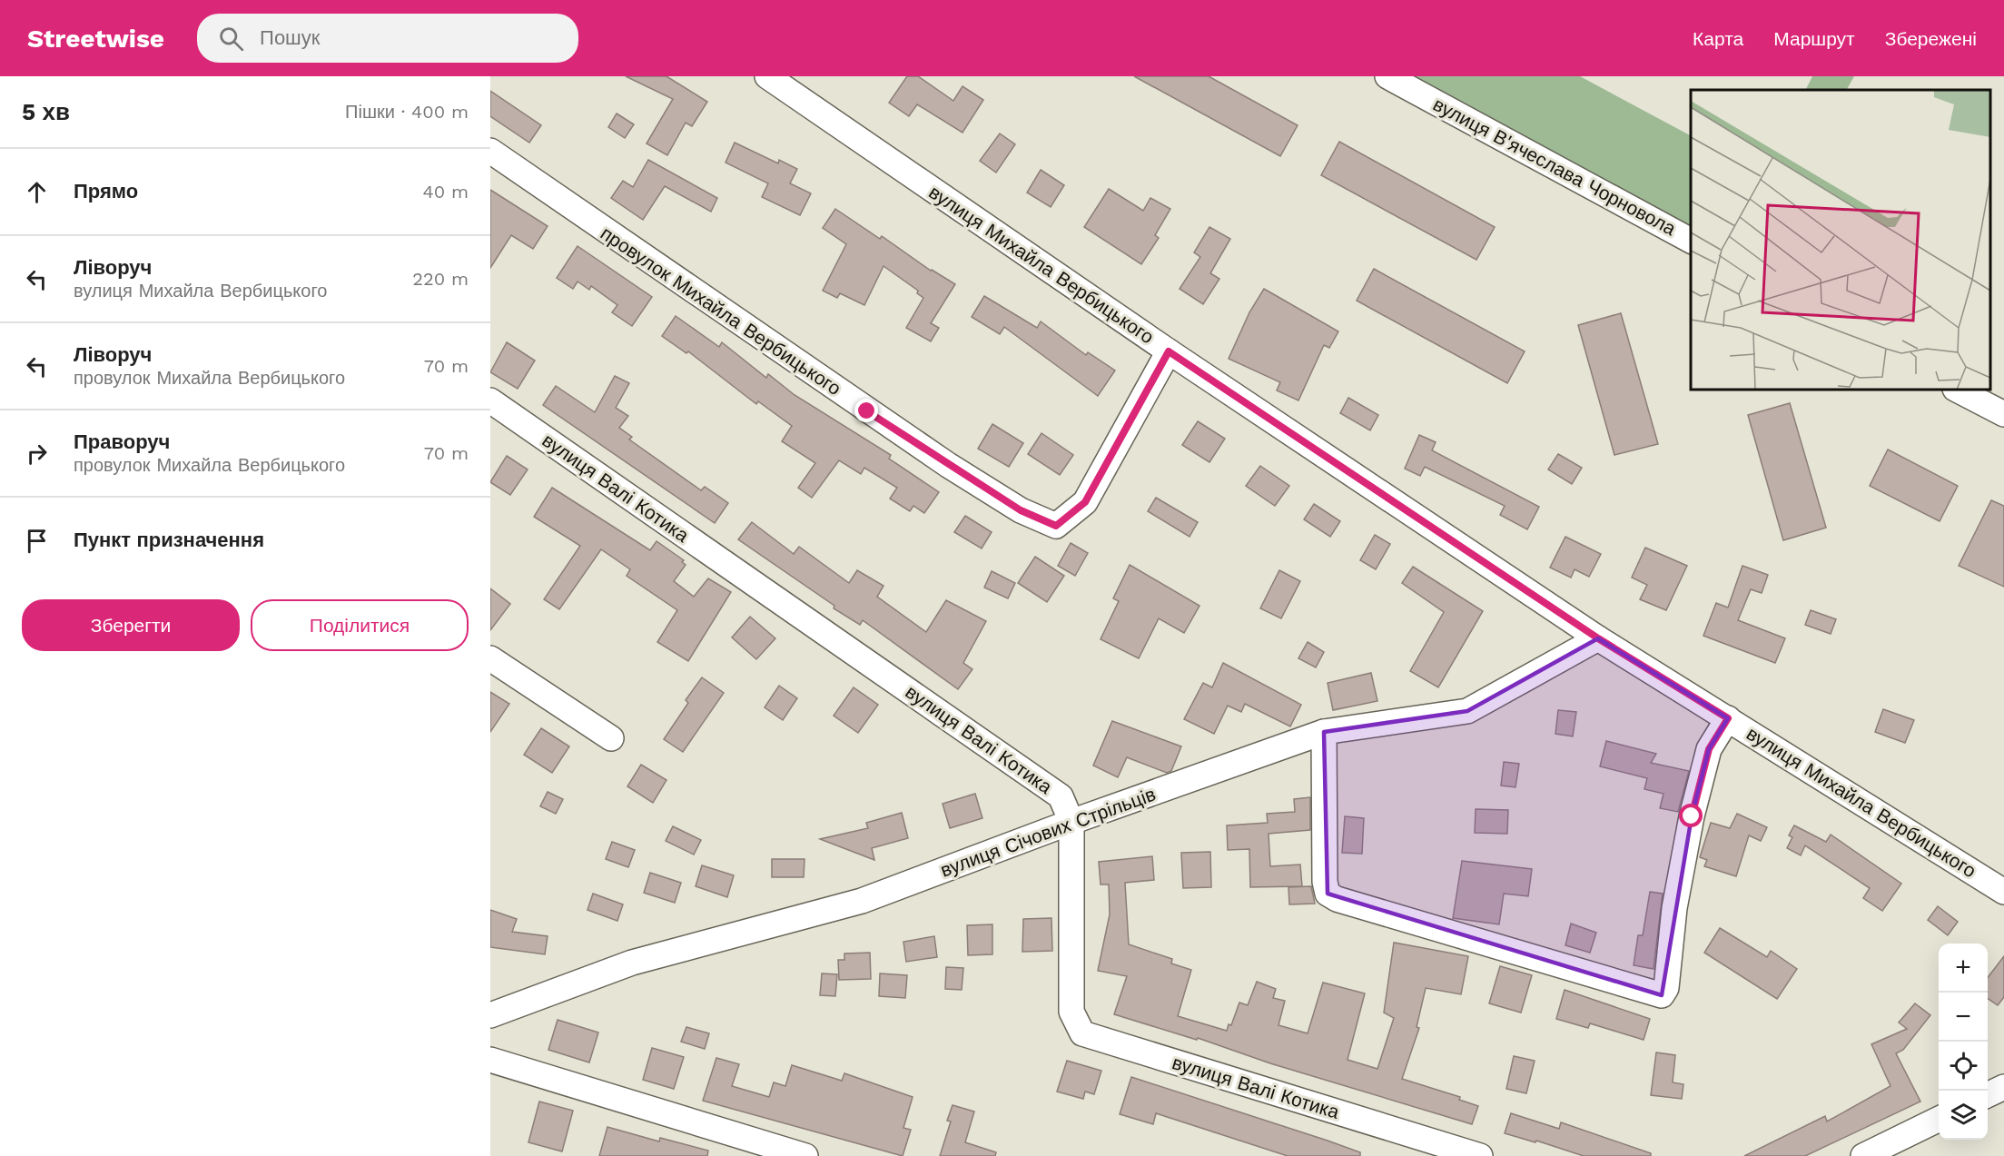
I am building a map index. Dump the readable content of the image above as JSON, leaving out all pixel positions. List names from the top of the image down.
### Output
{
  "streets": {
    "street": [
      "вулиця В'ячеслава Чорновола",
      "вулиця Михайла Вербицького",
      "провулок Михайла Вербицького",
      "вулиця Валі Котика",
      "вулиця Січових Стрільців"
    ]
  },
  "crossings": [
    ["вулиця Михайла Вербицького", "провулок Михайла Вербицького"],
    ["вулиця Михайла Вербицького", "вулиця Січових Стрільців"],
    ["вулиця Валі Котика", "вулиця Січових Стрільців"]
  ],
  "page": {
    "header": "Streetwise",
    "search": "Пошук",
    "nav": ["Карта", "Маршрут", "Збережені"],
    "heading": ["5 хв", "Пішки · 400 m"],
    "list": [
      ["Прямо", "40 m"],
      ["Ліворуч", "вулиця Михайла Вербицького", "220 m"],
      ["Ліворуч", "провулок Михайла Вербицького", "70 m"],
      ["Праворуч", "провулок Михайла Вербицького", "70 m"],
      "Пункт призначення"
    ],
    "buttons": ["Зберегти", "Поділитися"],
    "map_buttons": ["+", "−"]
  }
}
